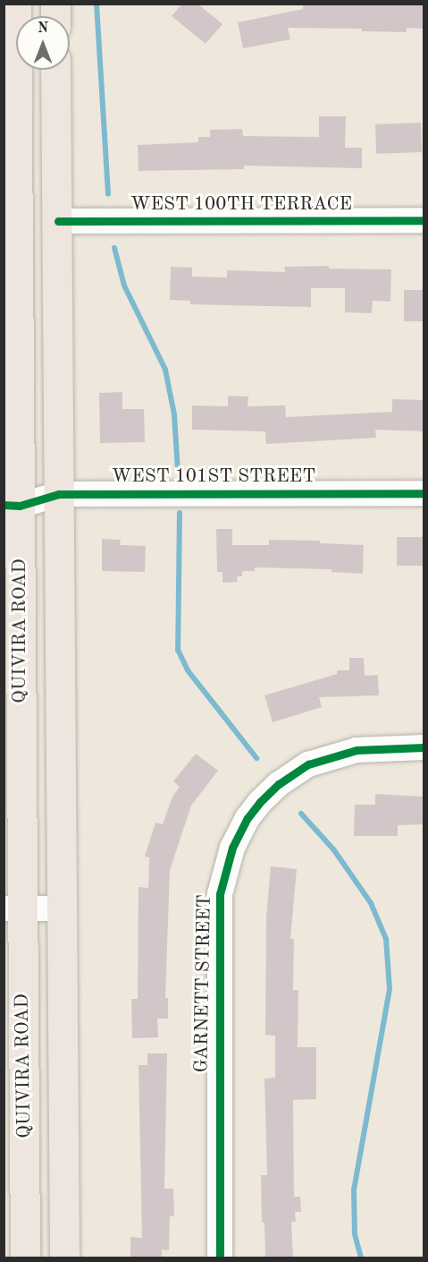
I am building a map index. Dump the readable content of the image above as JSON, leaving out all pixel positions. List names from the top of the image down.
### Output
{
  "streets": {
    "main road": ["QUIVIRA ROAD"],
    "street": ["WEST 100TH TERRACE", "WEST 101ST STREET", "GARNETT STREET"]
  },
  "crossings": [
    ["WEST 100TH TERRACE", "QUIVIRA ROAD"],
    ["WEST 101ST STREET", "QUIVIRA ROAD"]
  ],
  "north": "top"
}
